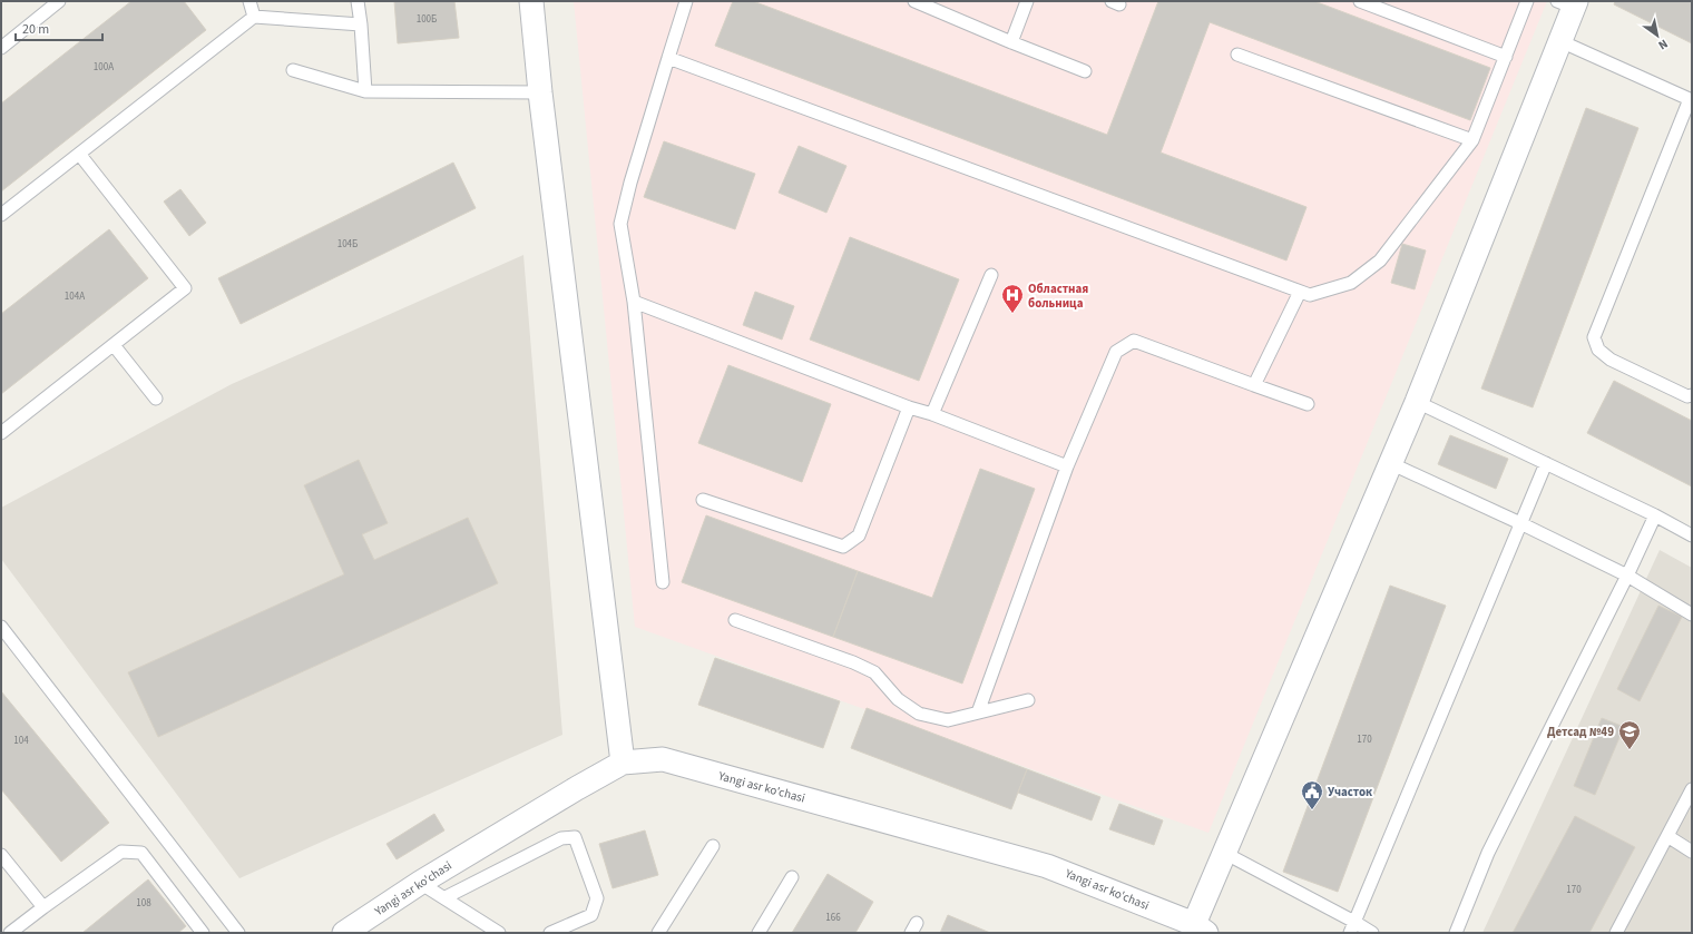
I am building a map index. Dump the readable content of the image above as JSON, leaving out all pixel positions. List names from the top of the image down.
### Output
{
  "streets": {
    "street": ["Yangi asr ko'chasi"]
  },
  "places": {
    "hospital": ["Областная больница"],
    "school or university": ["Детсад №49"],
    "public building": ["Участок"]
  },
  "house_numbers": [
    "100Б",
    "100А",
    "104Б",
    "104А",
    "170",
    "104",
    "170",
    "108",
    "166"
  ],
  "scale_bar": "20 m",
  "north": "bottom right"
}
